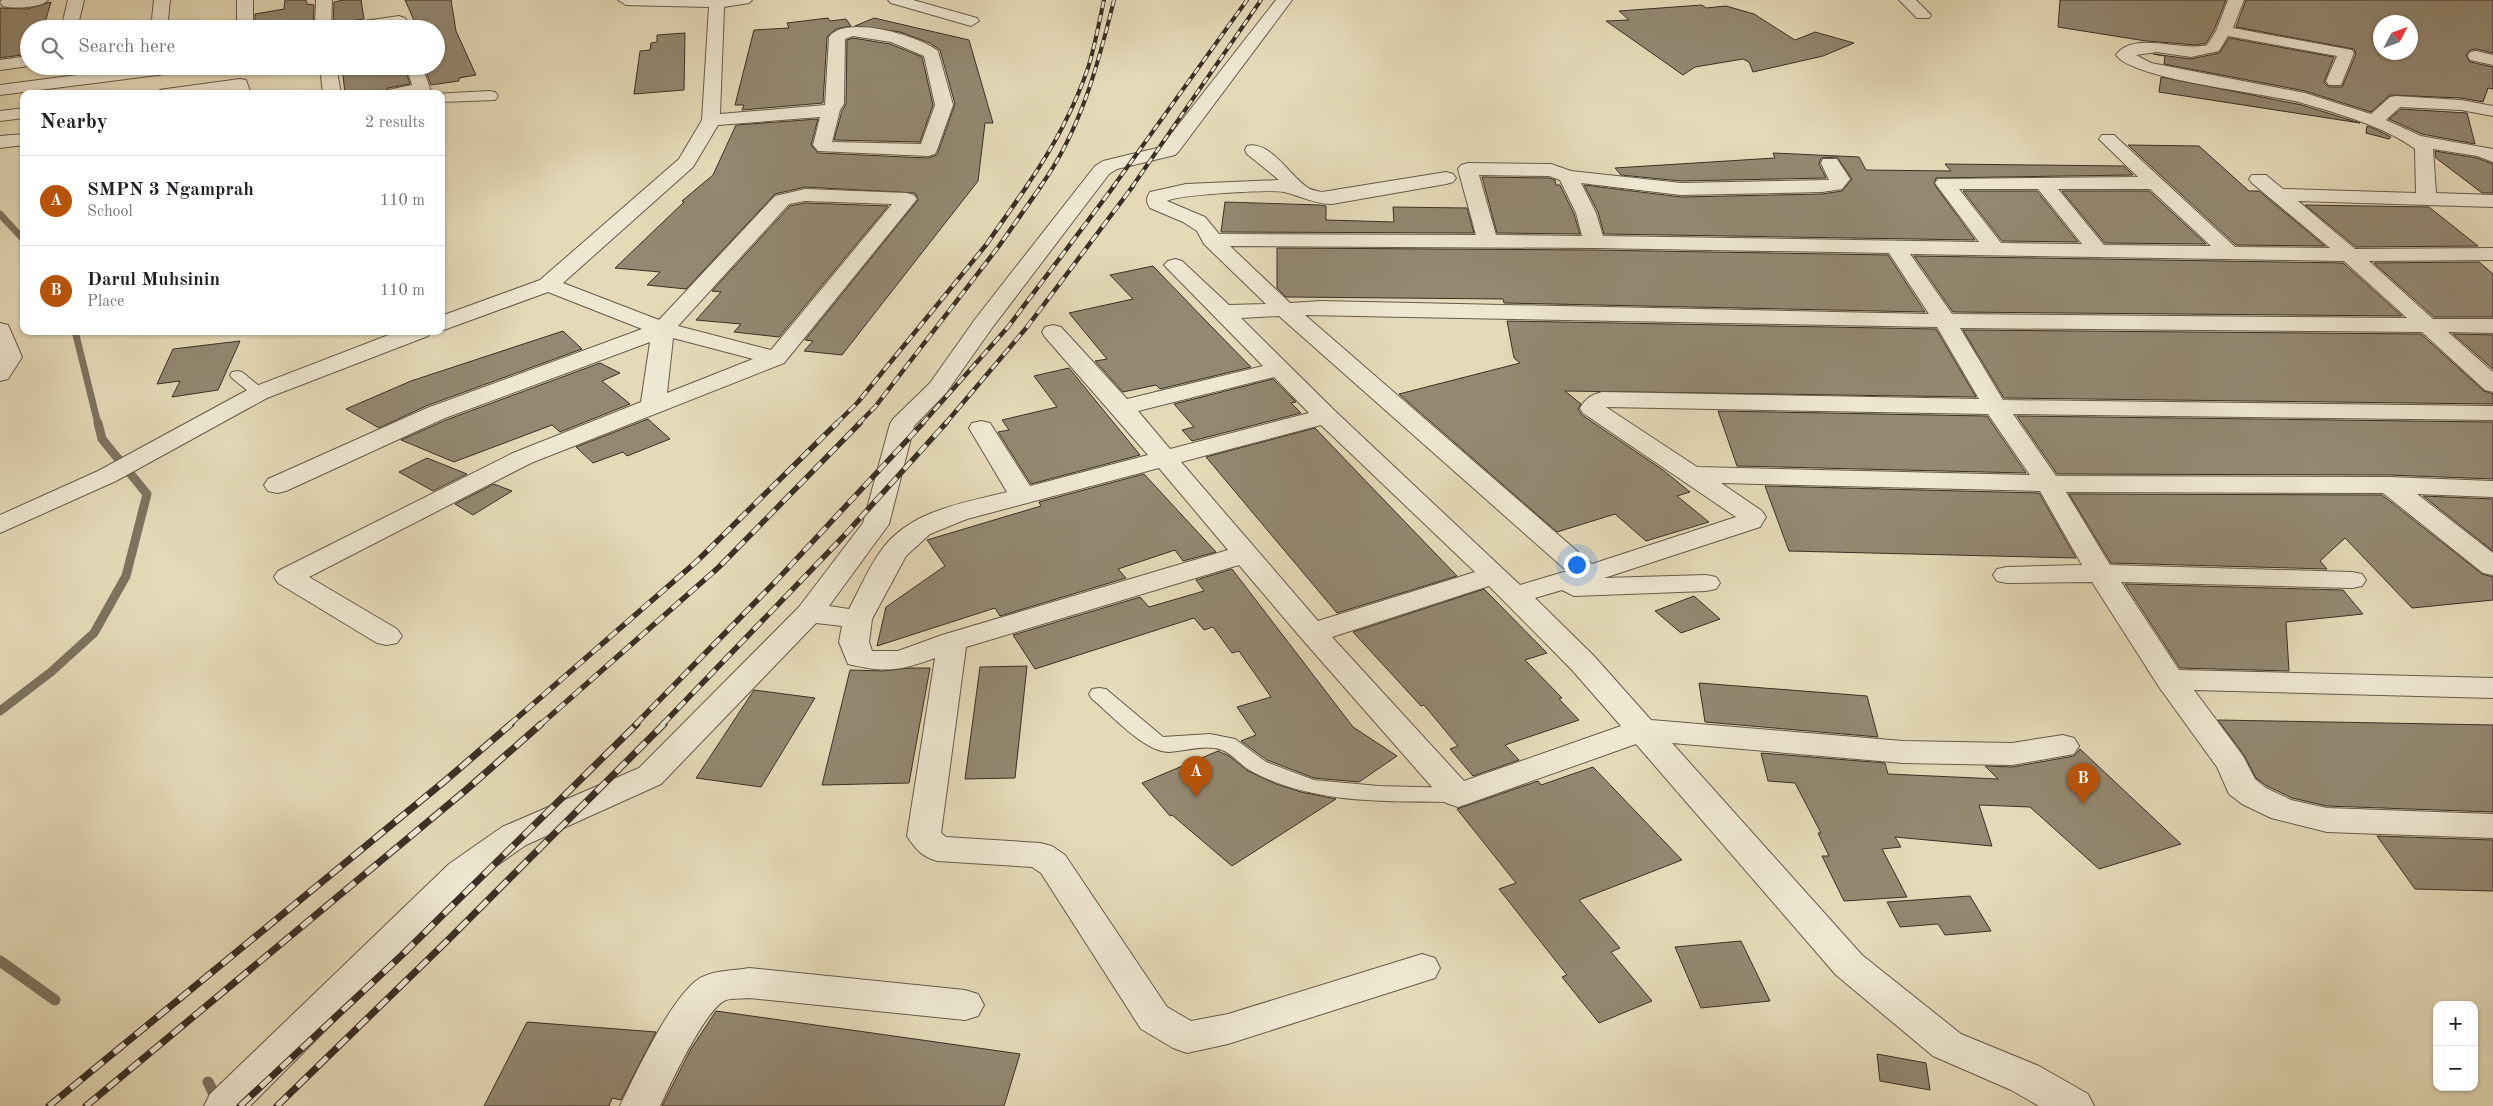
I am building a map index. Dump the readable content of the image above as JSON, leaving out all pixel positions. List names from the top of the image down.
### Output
{
  "north": "top right",
  "page": {
    "search": "Search here",
    "heading": ["Nearby", "2 results"],
    "list": [
      {
        "mark": "A",
        "name": "SMPN 3 Ngamprah",
        "note": "School",
        "value": "110 m"
      },
      {
        "mark": "B",
        "name": "Darul Muhsinin",
        "note": "Place",
        "value": "110 m"
      }
    ],
    "pins": ["A", "B"],
    "map_buttons": ["+", "−"]
  }
}
